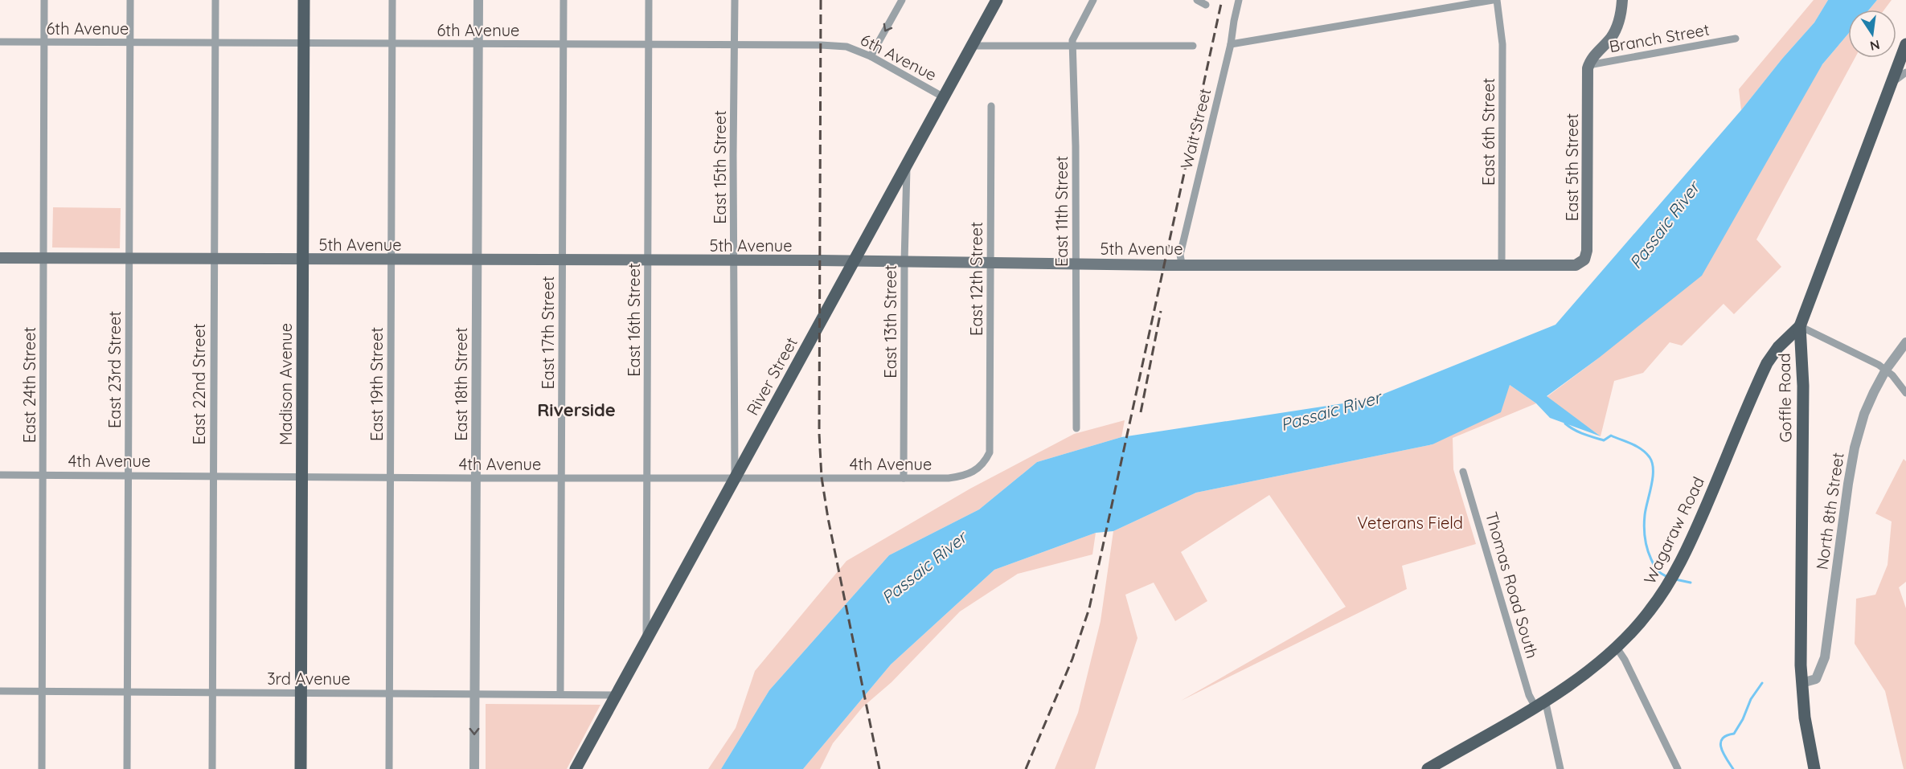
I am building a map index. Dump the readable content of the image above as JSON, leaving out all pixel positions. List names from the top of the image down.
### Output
{
  "streets": {
    "main road": [
      "East 5th Street",
      "5th Avenue",
      "River Street",
      "Madison Avenue",
      "Goffle Road",
      "Wagaraw Road"
    ],
    "street": [
      "6th Avenue",
      "Branch Street",
      "Wait Street",
      "East 6th Street",
      "East 15th Street",
      "East 11th Street",
      "East 12th Street",
      "East 16th Street",
      "East 13th Street",
      "East 17th Street",
      "East 23rd Street",
      "East 22nd Street",
      "East 19th Street",
      "East 18th Street",
      "East 24th Street",
      "4th Avenue",
      "North 8th Street",
      "Thomas Road South",
      "3rd Avenue"
    ]
  },
  "crossings": [
    ["6th Avenue", "East 15th Street"],
    ["6th Avenue", "East 16th Street"],
    ["6th Avenue", "East 17th Street"],
    ["6th Avenue", "East 23rd Street"],
    ["6th Avenue", "River Street"],
    ["6th Avenue", "East 22nd Street"],
    ["6th Avenue", "Madison Avenue"],
    ["6th Avenue", "East 19th Street"],
    ["6th Avenue", "East 18th Street"],
    ["6th Avenue", "East 24th Street"],
    ["Branch Street", "East 5th Street"],
    ["Wait Street", "5th Avenue"],
    ["East 6th Street", "East 5th Street"],
    ["East 6th Street", "5th Avenue"],
    ["East 15th Street", "5th Avenue"],
    ["East 15th Street", "River Street"],
    ["East 15th Street", "4th Avenue"],
    ["East 5th Street", "5th Avenue"],
    ["East 11th Street", "5th Avenue"],
    ["5th Avenue", "East 12th Street"],
    ["5th Avenue", "East 16th Street"],
    ["5th Avenue", "East 13th Street"],
    ["5th Avenue", "East 17th Street"],
    ["5th Avenue", "East 23rd Street"],
    ["5th Avenue", "River Street"],
    ["5th Avenue", "East 22nd Street"],
    ["5th Avenue", "Madison Avenue"],
    ["5th Avenue", "East 19th Street"],
    ["5th Avenue", "East 18th Street"],
    ["5th Avenue", "East 24th Street"],
    ["East 12th Street", "4th Avenue"],
    ["East 16th Street", "River Street"],
    ["East 16th Street", "4th Avenue"],
    ["East 13th Street", "River Street"],
    ["East 13th Street", "4th Avenue"],
    ["East 17th Street", "4th Avenue"],
    ["East 17th Street", "3rd Avenue"],
    ["East 23rd Street", "4th Avenue"],
    ["East 23rd Street", "3rd Avenue"],
    ["River Street", "4th Avenue"],
    ["River Street", "3rd Avenue"],
    ["East 22nd Street", "4th Avenue"],
    ["East 22nd Street", "3rd Avenue"],
    ["Madison Avenue", "4th Avenue"],
    ["Madison Avenue", "3rd Avenue"],
    ["East 19th Street", "4th Avenue"],
    ["East 19th Street", "3rd Avenue"],
    ["East 18th Street", "4th Avenue"],
    ["East 18th Street", "3rd Avenue"],
    ["East 24th Street", "4th Avenue"],
    ["East 24th Street", "3rd Avenue"],
    ["Goffle Road", "North 8th Street"],
    ["Goffle Road", "Wagaraw Road"],
    ["Wagaraw Road", "Thomas Road South"]
  ],
  "districts": ["Riverside"],
  "water": ["Passaic River"],
  "parks": ["Veterans Field"],
  "north": "bottom"
}
